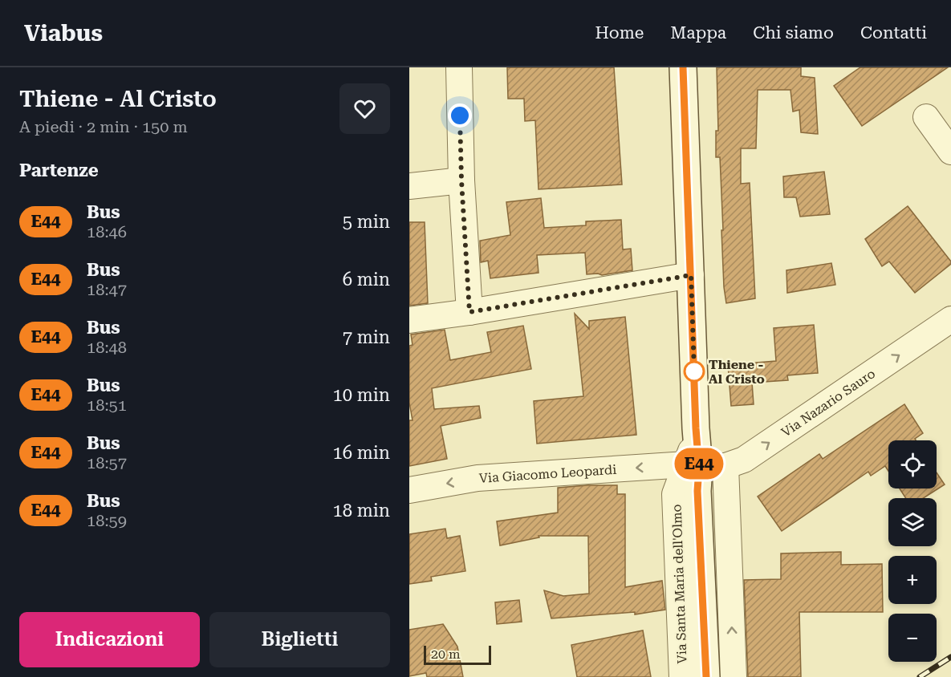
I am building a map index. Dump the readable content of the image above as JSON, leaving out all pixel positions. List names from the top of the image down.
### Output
{
  "streets": {
    "main road": ["Via Santa Maria dell'Olmo"],
    "street": ["Via Nazario Sauro", "Via Giacomo Leopardi"]
  },
  "crossings": [
    ["Via Nazario Sauro", "Via Giacomo Leopardi"],
    ["Via Nazario Sauro", "Via Santa Maria dell'Olmo"],
    ["Via Giacomo Leopardi", "Via Santa Maria dell'Olmo"]
  ],
  "one_way": ["Via Nazario Sauro"],
  "places": ["Thiene - Al Cristo"],
  "lines": ["bus line E44"],
  "scale_bar": "20 m",
  "page": {
    "header": "Viabus",
    "nav": [
      "Home",
      "Mappa",
      "Chi siamo",
      "Contatti"
    ],
    "heading": [
      ["Thiene - Al Cristo", "A piedi · 2 min · 150 m"],
      "Partenze"
    ],
    "on_map": "E44",
    "list": [
      {
        "mark": "E44",
        "name": "Bus",
        "note": "18:46",
        "value": "5 min"
      },
      {
        "mark": "E44",
        "name": "Bus",
        "note": "18:47",
        "value": "6 min"
      },
      {
        "mark": "E44",
        "name": "Bus",
        "note": "18:48",
        "value": "7 min"
      },
      {
        "mark": "E44",
        "name": "Bus",
        "note": "18:51",
        "value": "10 min"
      },
      {
        "mark": "E44",
        "name": "Bus",
        "note": "18:57",
        "value": "16 min"
      },
      {
        "mark": "E44",
        "name": "Bus",
        "note": "18:59",
        "value": "18 min"
      }
    ],
    "map_buttons": ["+", "−"],
    "buttons": ["Indicazioni", "Biglietti"],
    "scale": "20 m"
  }
}
